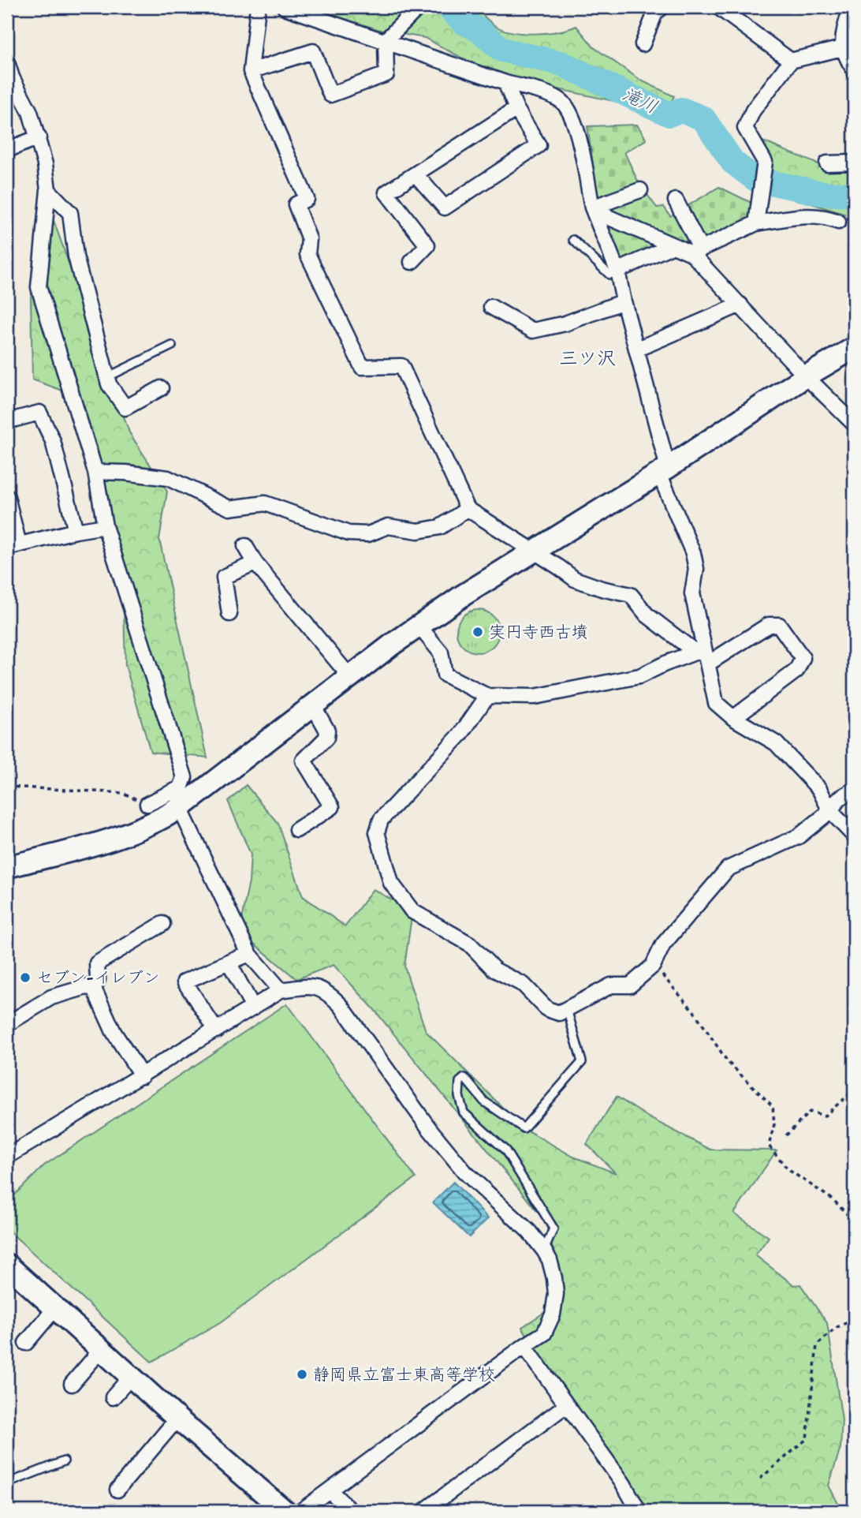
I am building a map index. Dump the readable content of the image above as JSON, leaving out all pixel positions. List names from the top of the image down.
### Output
{
  "districts": ["三ツ沢"],
  "water": ["滝川"],
  "places": ["実円寺西古墳", "セブン-イレブン", "静岡県立富士東高等学校"]
}
